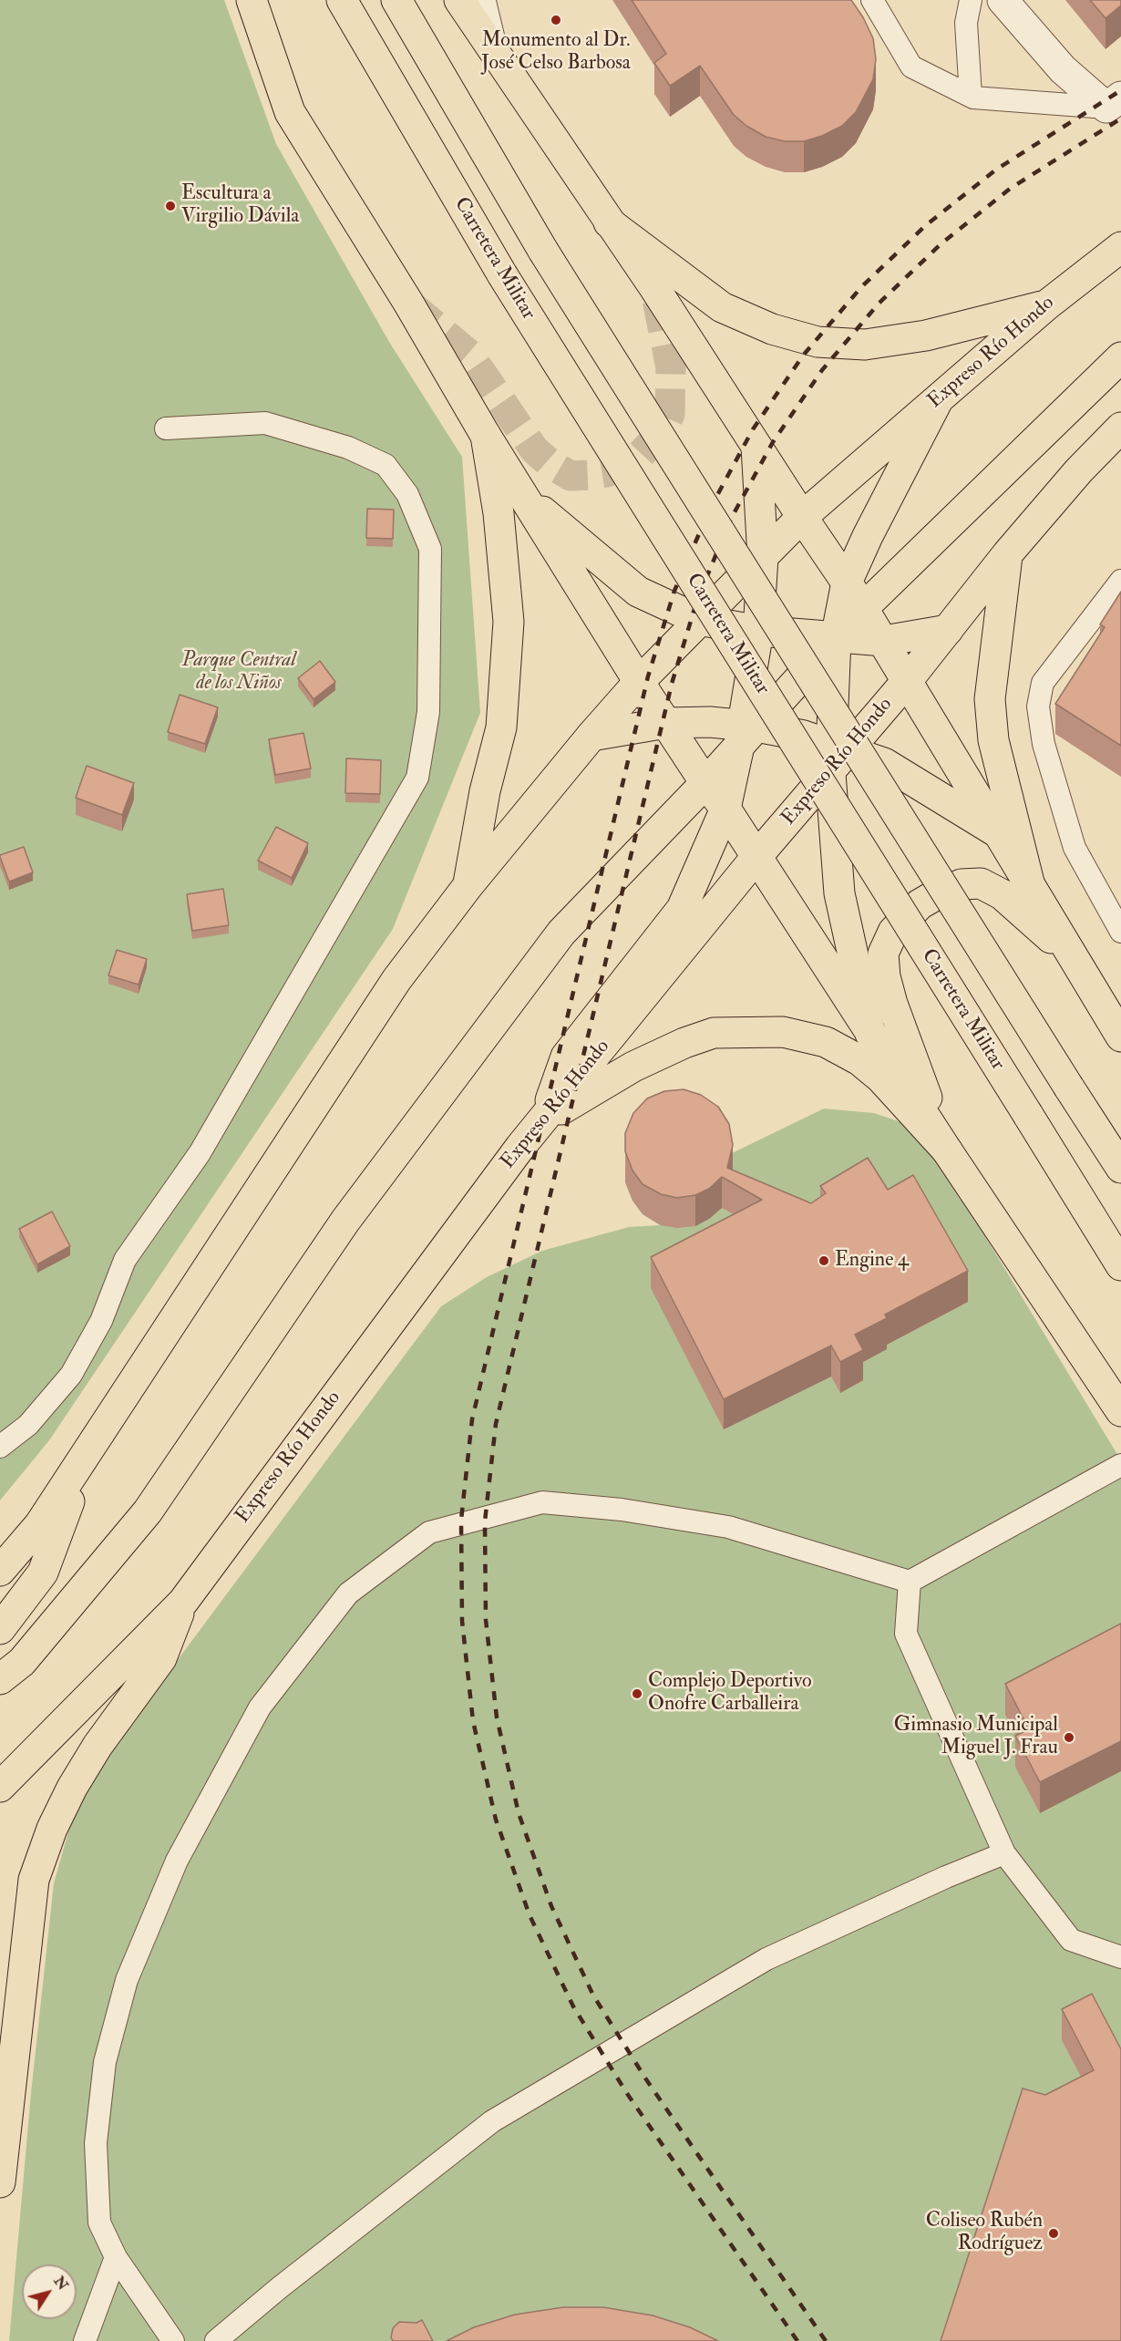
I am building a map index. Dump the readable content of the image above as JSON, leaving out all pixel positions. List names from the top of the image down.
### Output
{
  "streets": {
    "main road": ["Carretera Militar", "Expreso Río Hondo"]
  },
  "parks": ["Parque Central de los Niños"],
  "places": [
    "Monumento al Dr. José Celso Barbosa",
    "Escultura a Virgilio Dávila",
    "Engine 4",
    "Complejo Deportivo Onofre Carballeira",
    "Gimnasio Municipal Miguel J. Frau",
    "Coliseo Rubén Rodríguez"
  ],
  "north": "top right"
}
